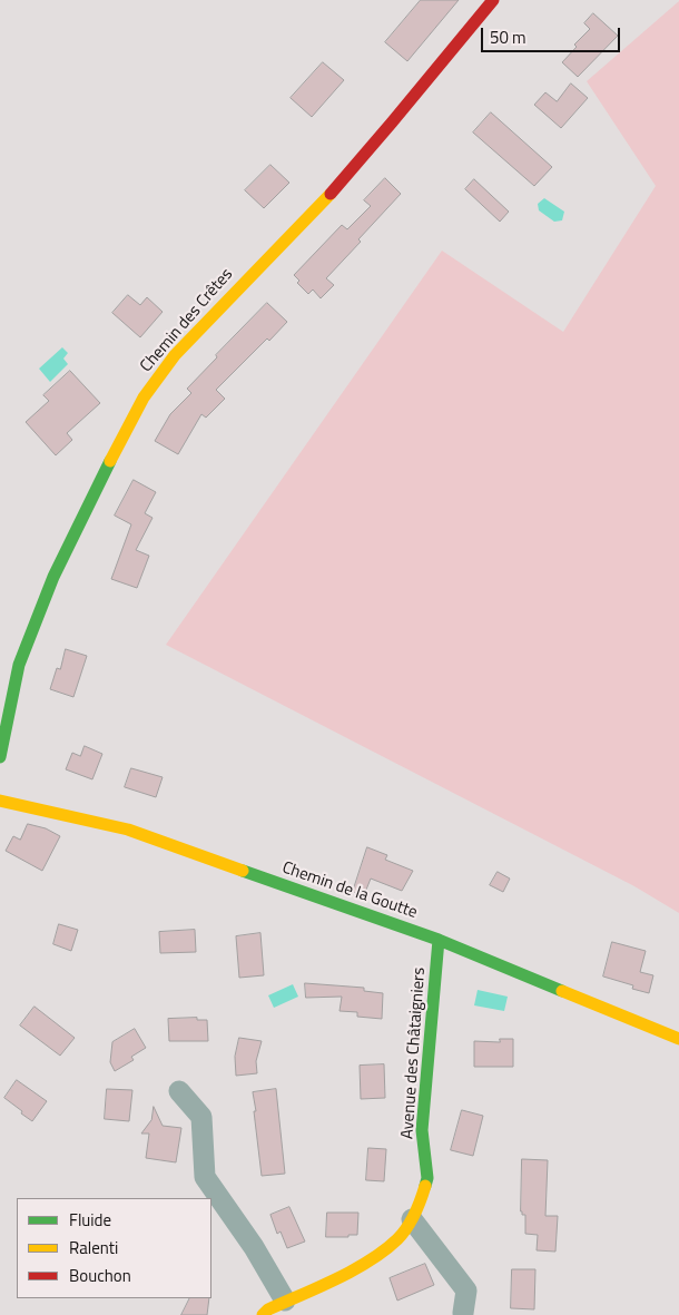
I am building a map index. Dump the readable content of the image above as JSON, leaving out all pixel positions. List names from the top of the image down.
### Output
{
  "streets": {
    "street": ["Chemin des Crêtes", "Chemin de la Goutte", "Avenue des Châtaigniers"]
  },
  "crossings": [
    ["Chemin de la Goutte", "Avenue des Châtaigniers"]
  ],
  "legend": ["Fluide", "Ralenti", "Bouchon"],
  "scale_bar": "50 m"
}
